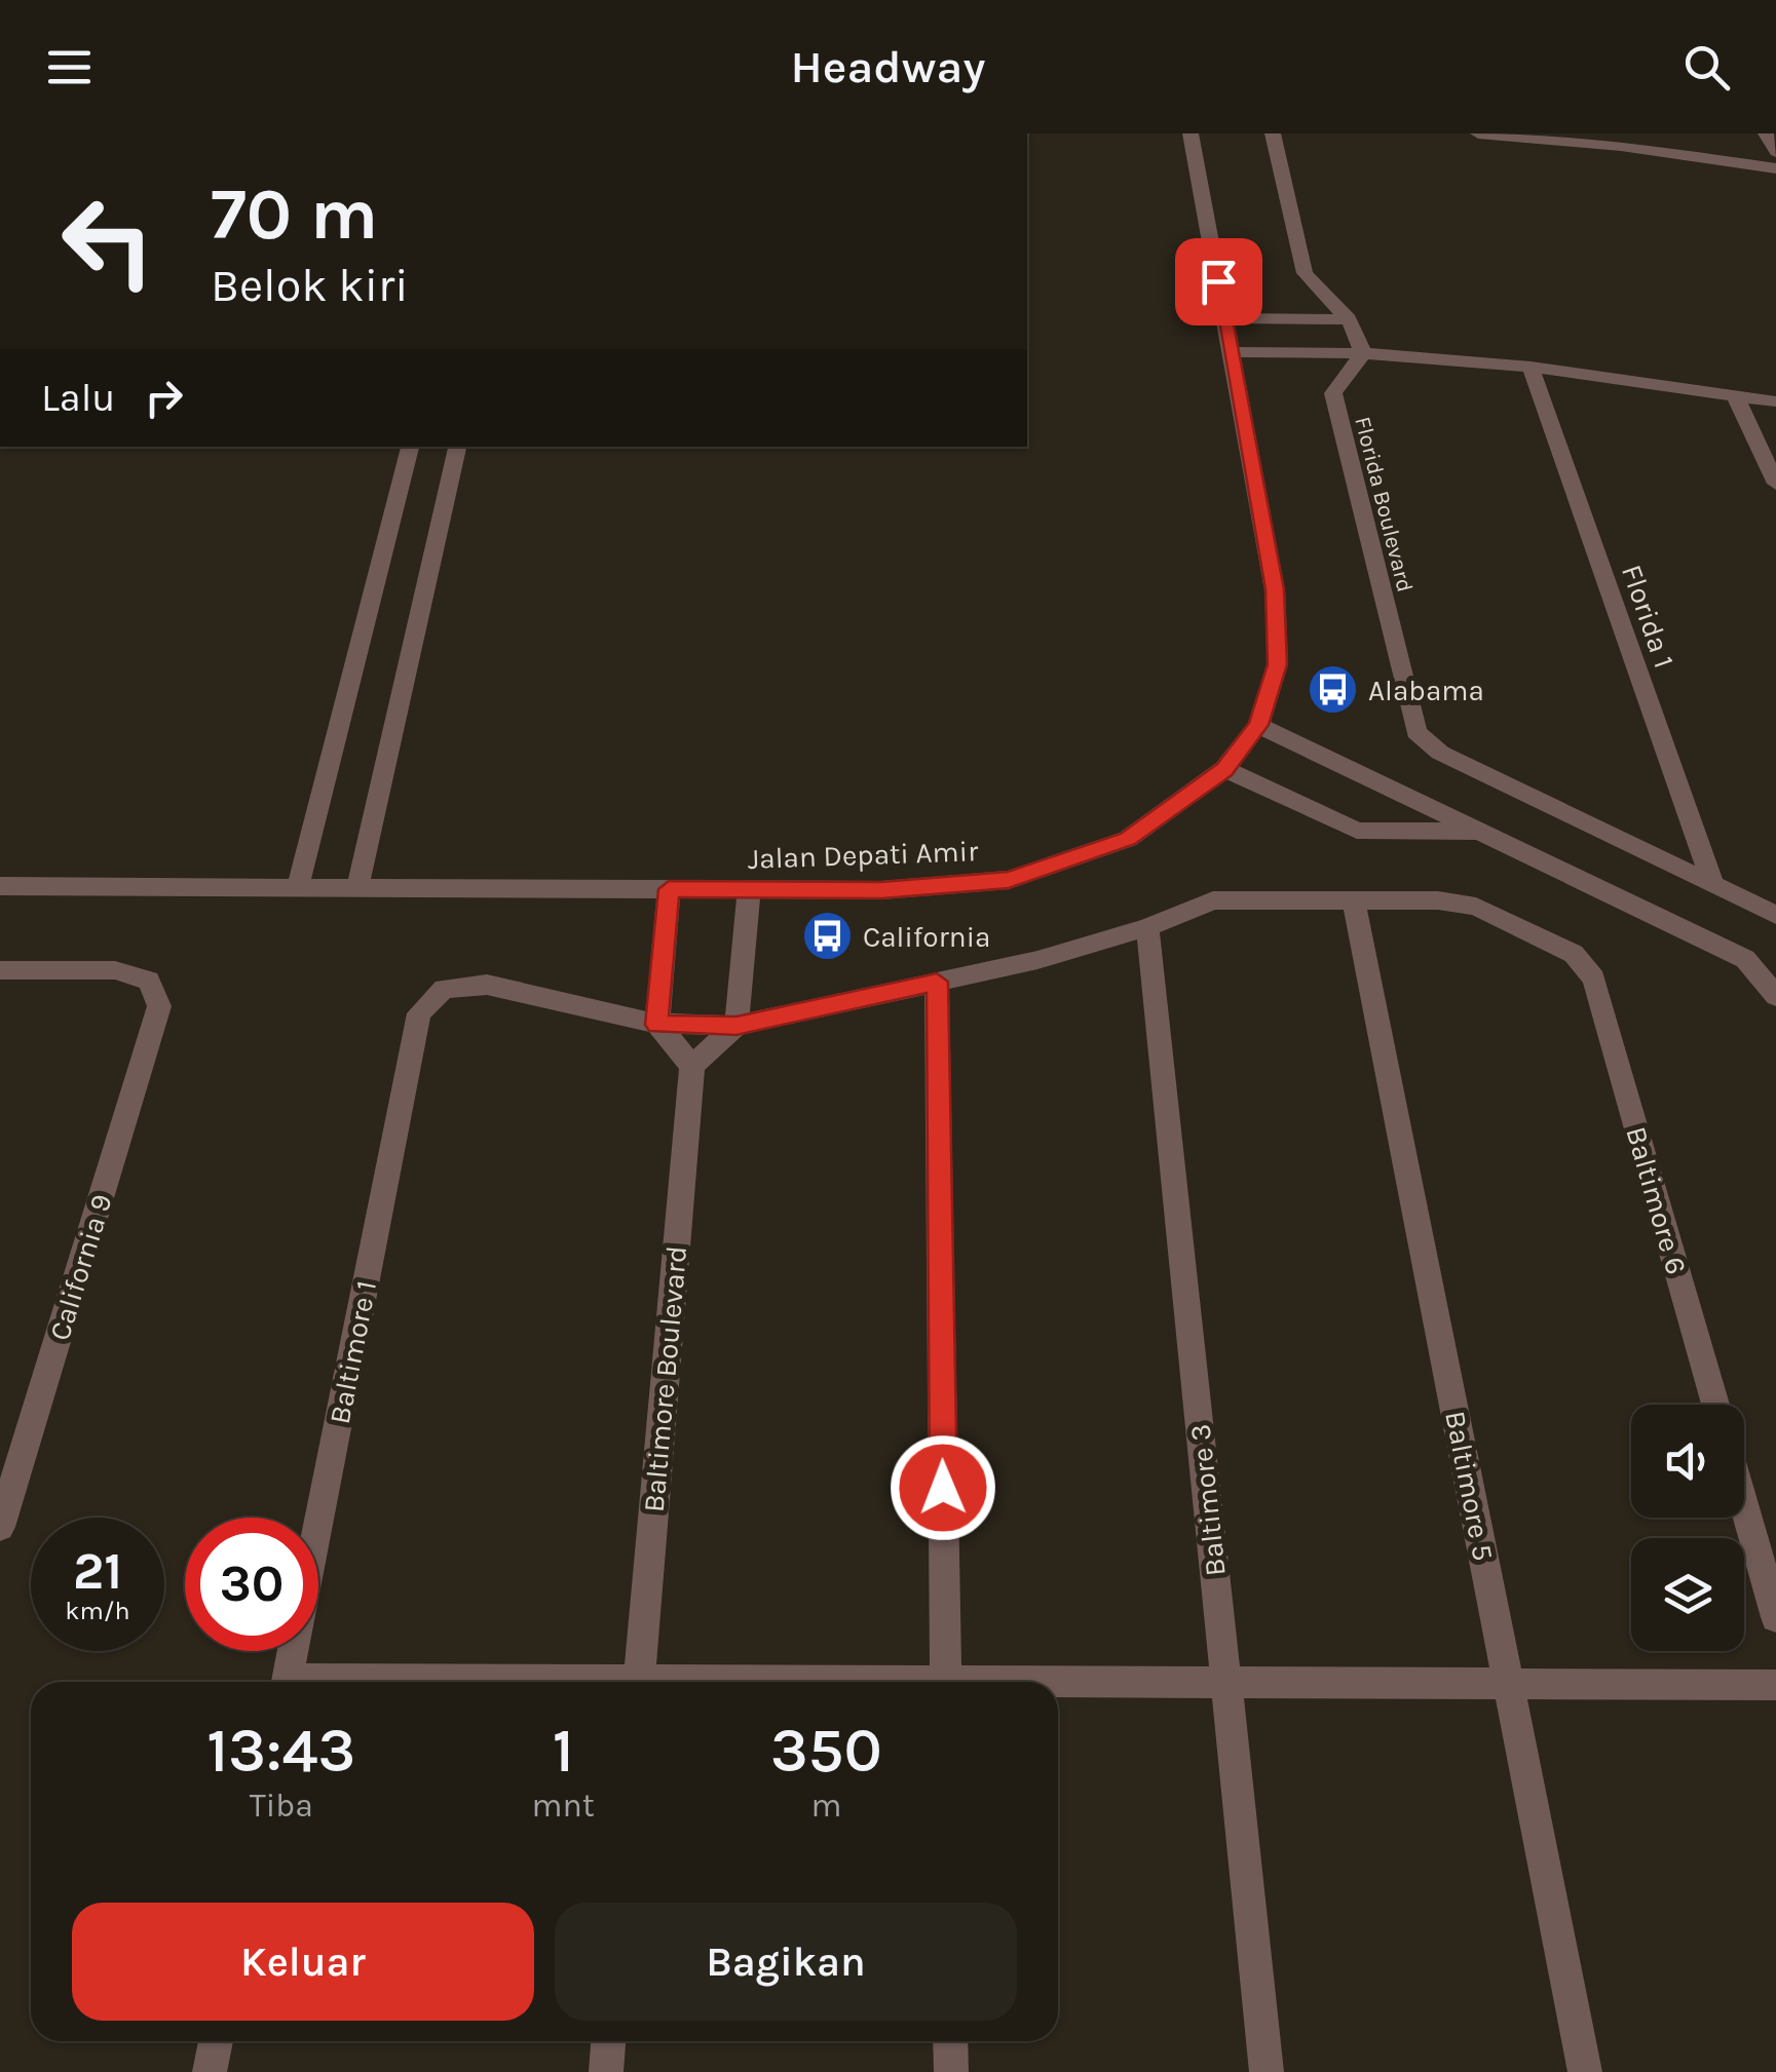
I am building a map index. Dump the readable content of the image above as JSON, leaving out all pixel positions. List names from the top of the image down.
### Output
{
  "streets": {
    "street": [
      "Florida Boulevard",
      "Florida 1",
      "Jalan Depati Amir",
      "Baltimore 6",
      "California 9",
      "Baltimore 1",
      "Baltimore Boulevard",
      "Baltimore 5",
      "Baltimore 3"
    ]
  },
  "crossings": [
    ["Florida Boulevard", "Florida 1"],
    ["Baltimore 6", "Baltimore 5"]
  ],
  "places": {
    "bus stop": ["Alabama", "California"]
  },
  "page": {
    "header": "Headway",
    "turn": ["70 m", "Belok kiri"],
    "then": "Lalu",
    "speed": "21 km/h",
    "limit": "30",
    "eta": [
      "13:43",
      "Tiba",
      "1",
      "mnt",
      "350",
      "m"
    ],
    "buttons": ["Keluar", "Bagikan"]
  }
}
